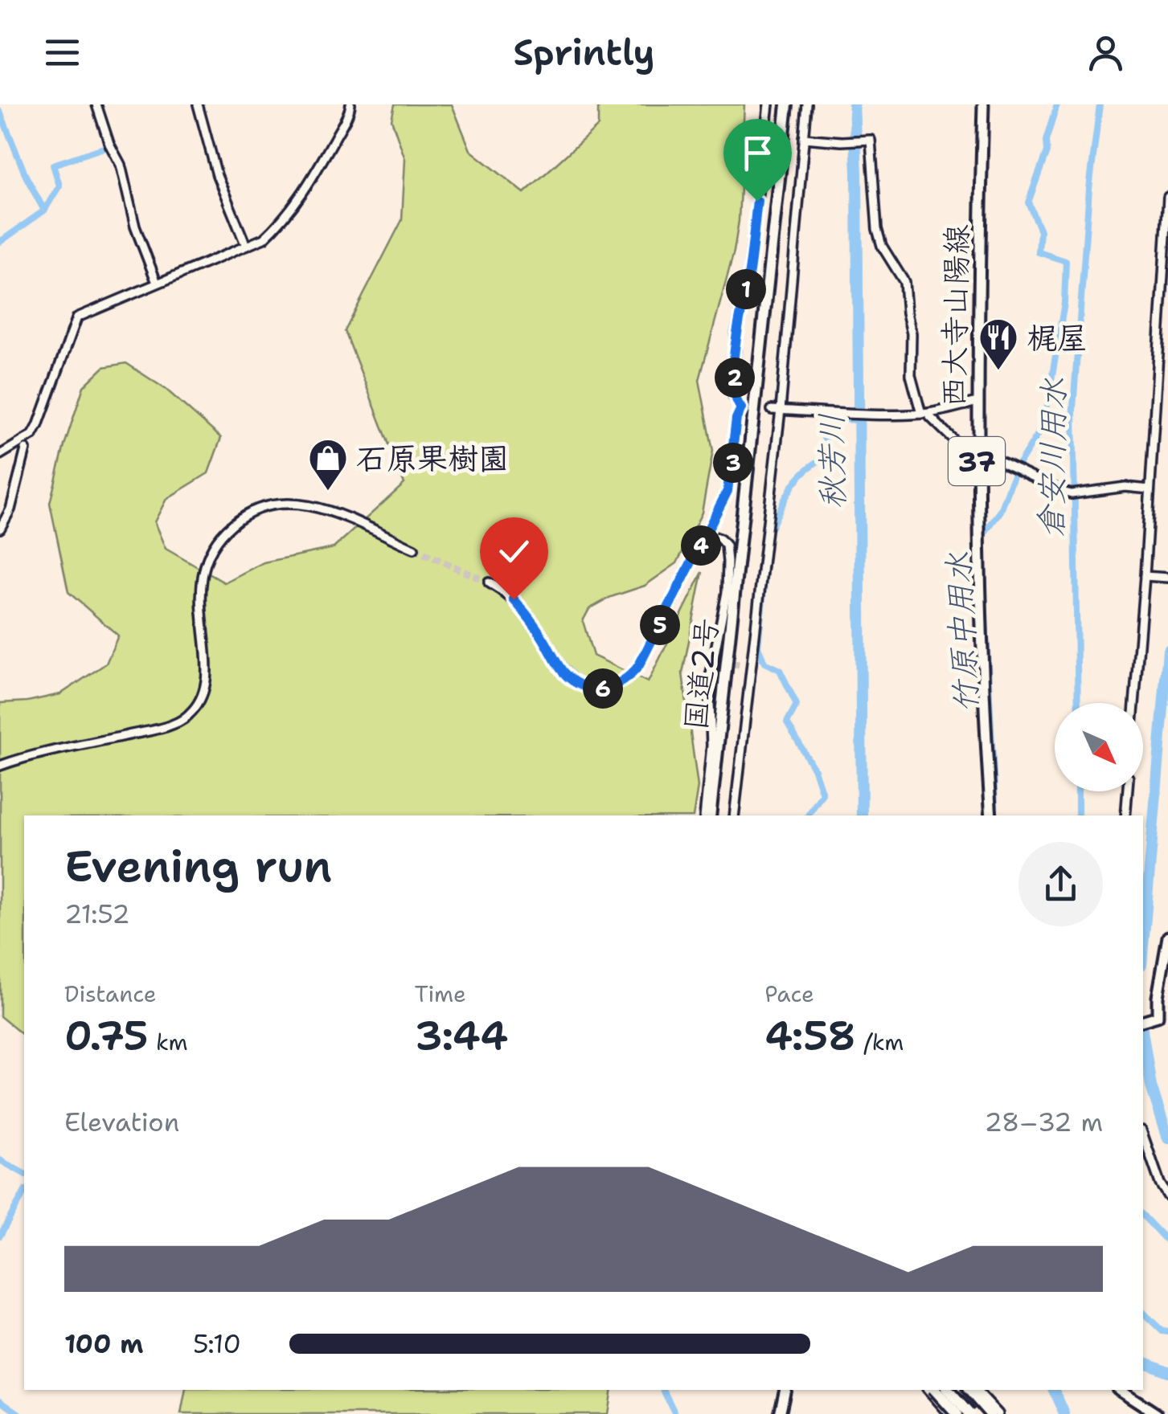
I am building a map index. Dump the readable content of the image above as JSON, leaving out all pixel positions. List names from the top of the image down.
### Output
{
  "streets": {
    "highway": ["国道2号"],
    "main road": ["西大寺山陽線", "37"]
  },
  "water": ["倉安川用水", "秋芳川", "竹原中用水"],
  "places": {
    "restaurant": ["梶屋"],
    "shop": ["石原果樹園"]
  },
  "north": "bottom right",
  "page": {
    "header": "Sprintly",
    "pins": [
      "1",
      "2",
      "3",
      "4",
      "5",
      "6"
    ],
    "heading": ["Evening run", "21:52"],
    "stats": [
      ["Distance", "0.75 km"],
      ["Time", "3:44"],
      ["Pace", "4:58 /km"]
    ],
    "chart": ["Elevation", "28–32 m"],
    "list": [
      {
        "name": "100 m",
        "note": "5:10"
      }
    ]
  }
}
